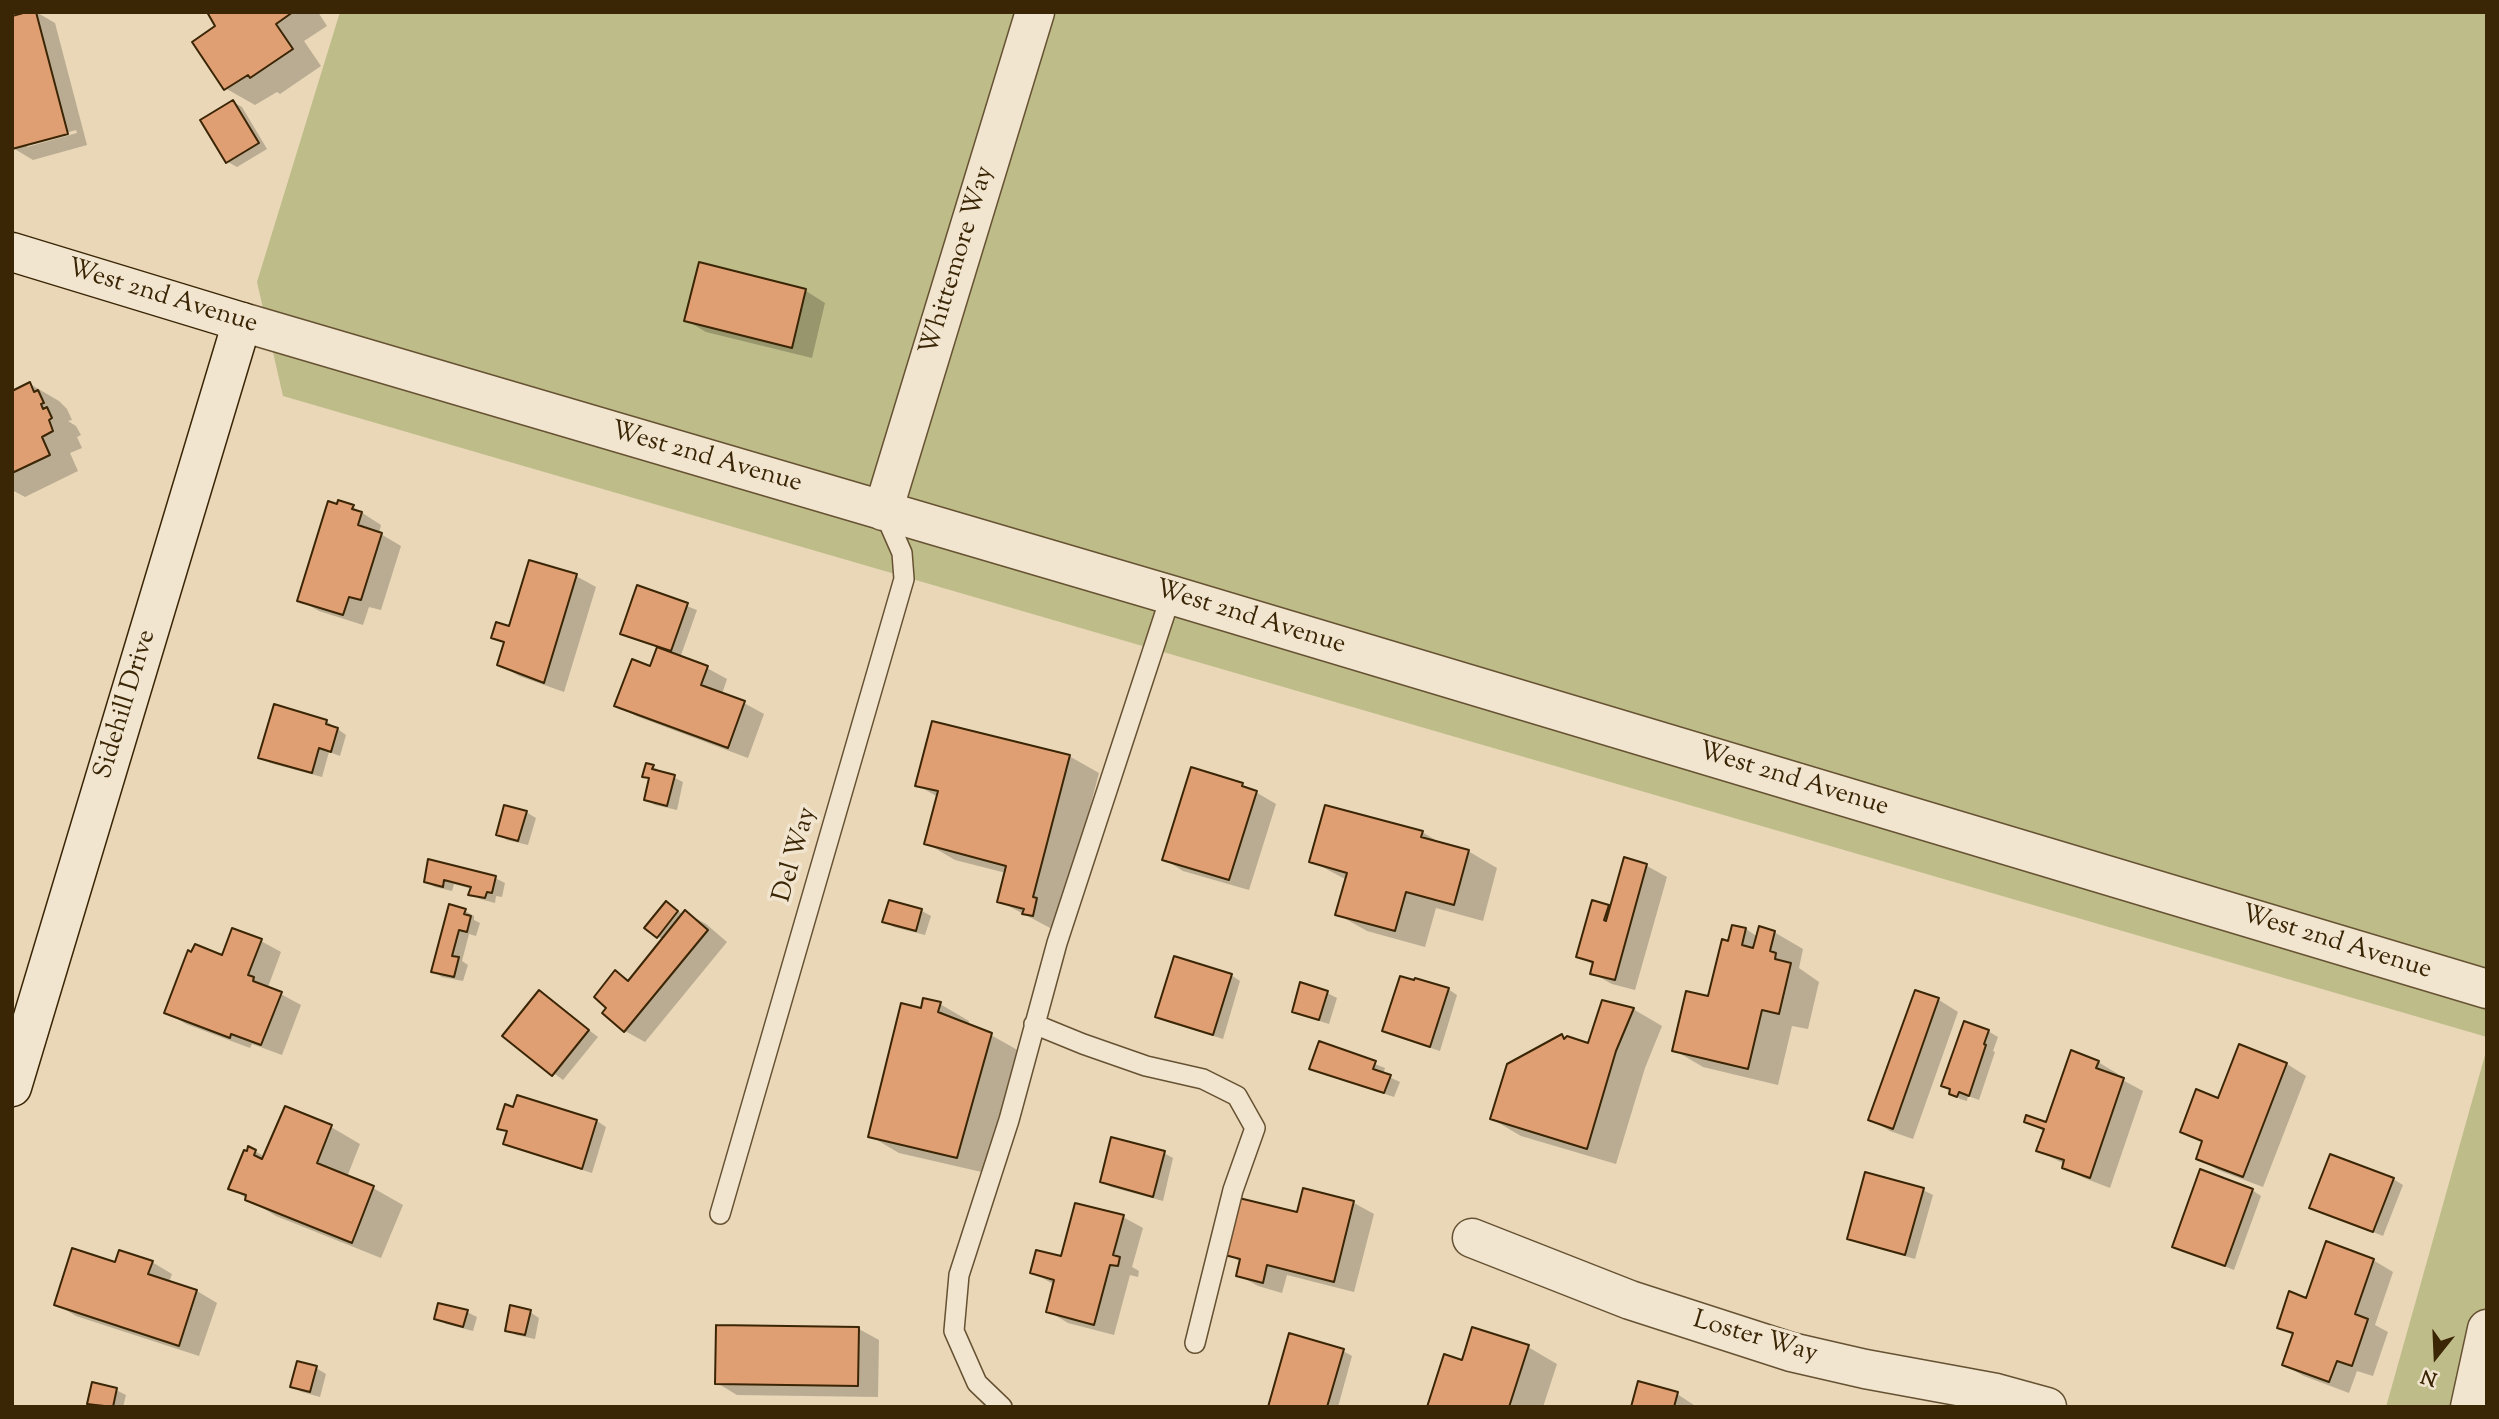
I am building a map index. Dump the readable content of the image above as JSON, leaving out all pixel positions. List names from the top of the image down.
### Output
{
  "streets": {
    "street": [
      "Whittemore Way",
      "West 2nd Avenue",
      "Sidehill Drive",
      "Loster Way"
    ],
    "lane": ["Del Way"]
  },
  "crossings": [
    ["Whittemore Way", "West 2nd Avenue"],
    ["Whittemore Way", "Del Way"],
    ["West 2nd Avenue", "Sidehill Drive"],
    ["West 2nd Avenue", "Del Way"]
  ],
  "north": "bottom"
}
